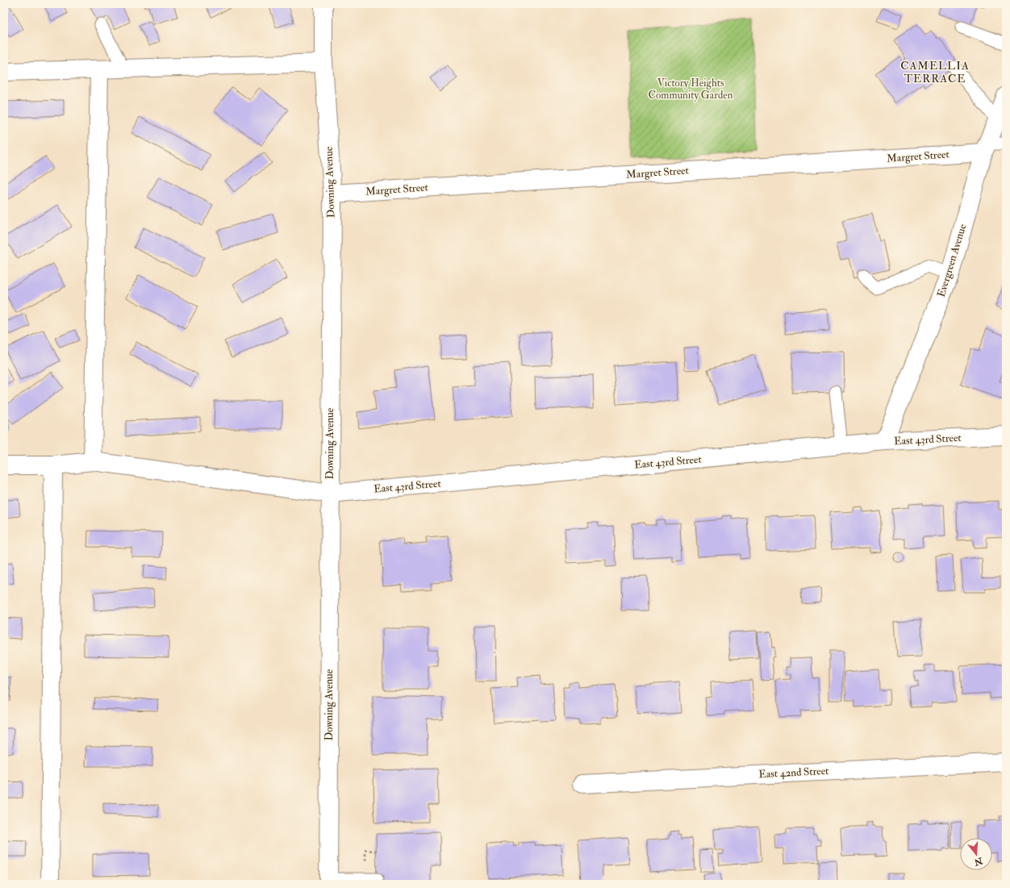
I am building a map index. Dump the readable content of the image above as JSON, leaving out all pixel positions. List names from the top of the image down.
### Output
{
  "streets": {
    "street": [
      "Margret Street",
      "Downing Avenue",
      "Evergreen Avenue",
      "East 43rd Street",
      "East 42nd Street"
    ]
  },
  "crossings": [
    ["Margret Street", "Downing Avenue"],
    ["Margret Street", "Evergreen Avenue"],
    ["Downing Avenue", "East 43rd Street"],
    ["Evergreen Avenue", "East 43rd Street"]
  ],
  "districts": ["CAMELLIA TERRACE"],
  "parks": ["Victory Heights Community Garden"],
  "north": "bottom"
}
